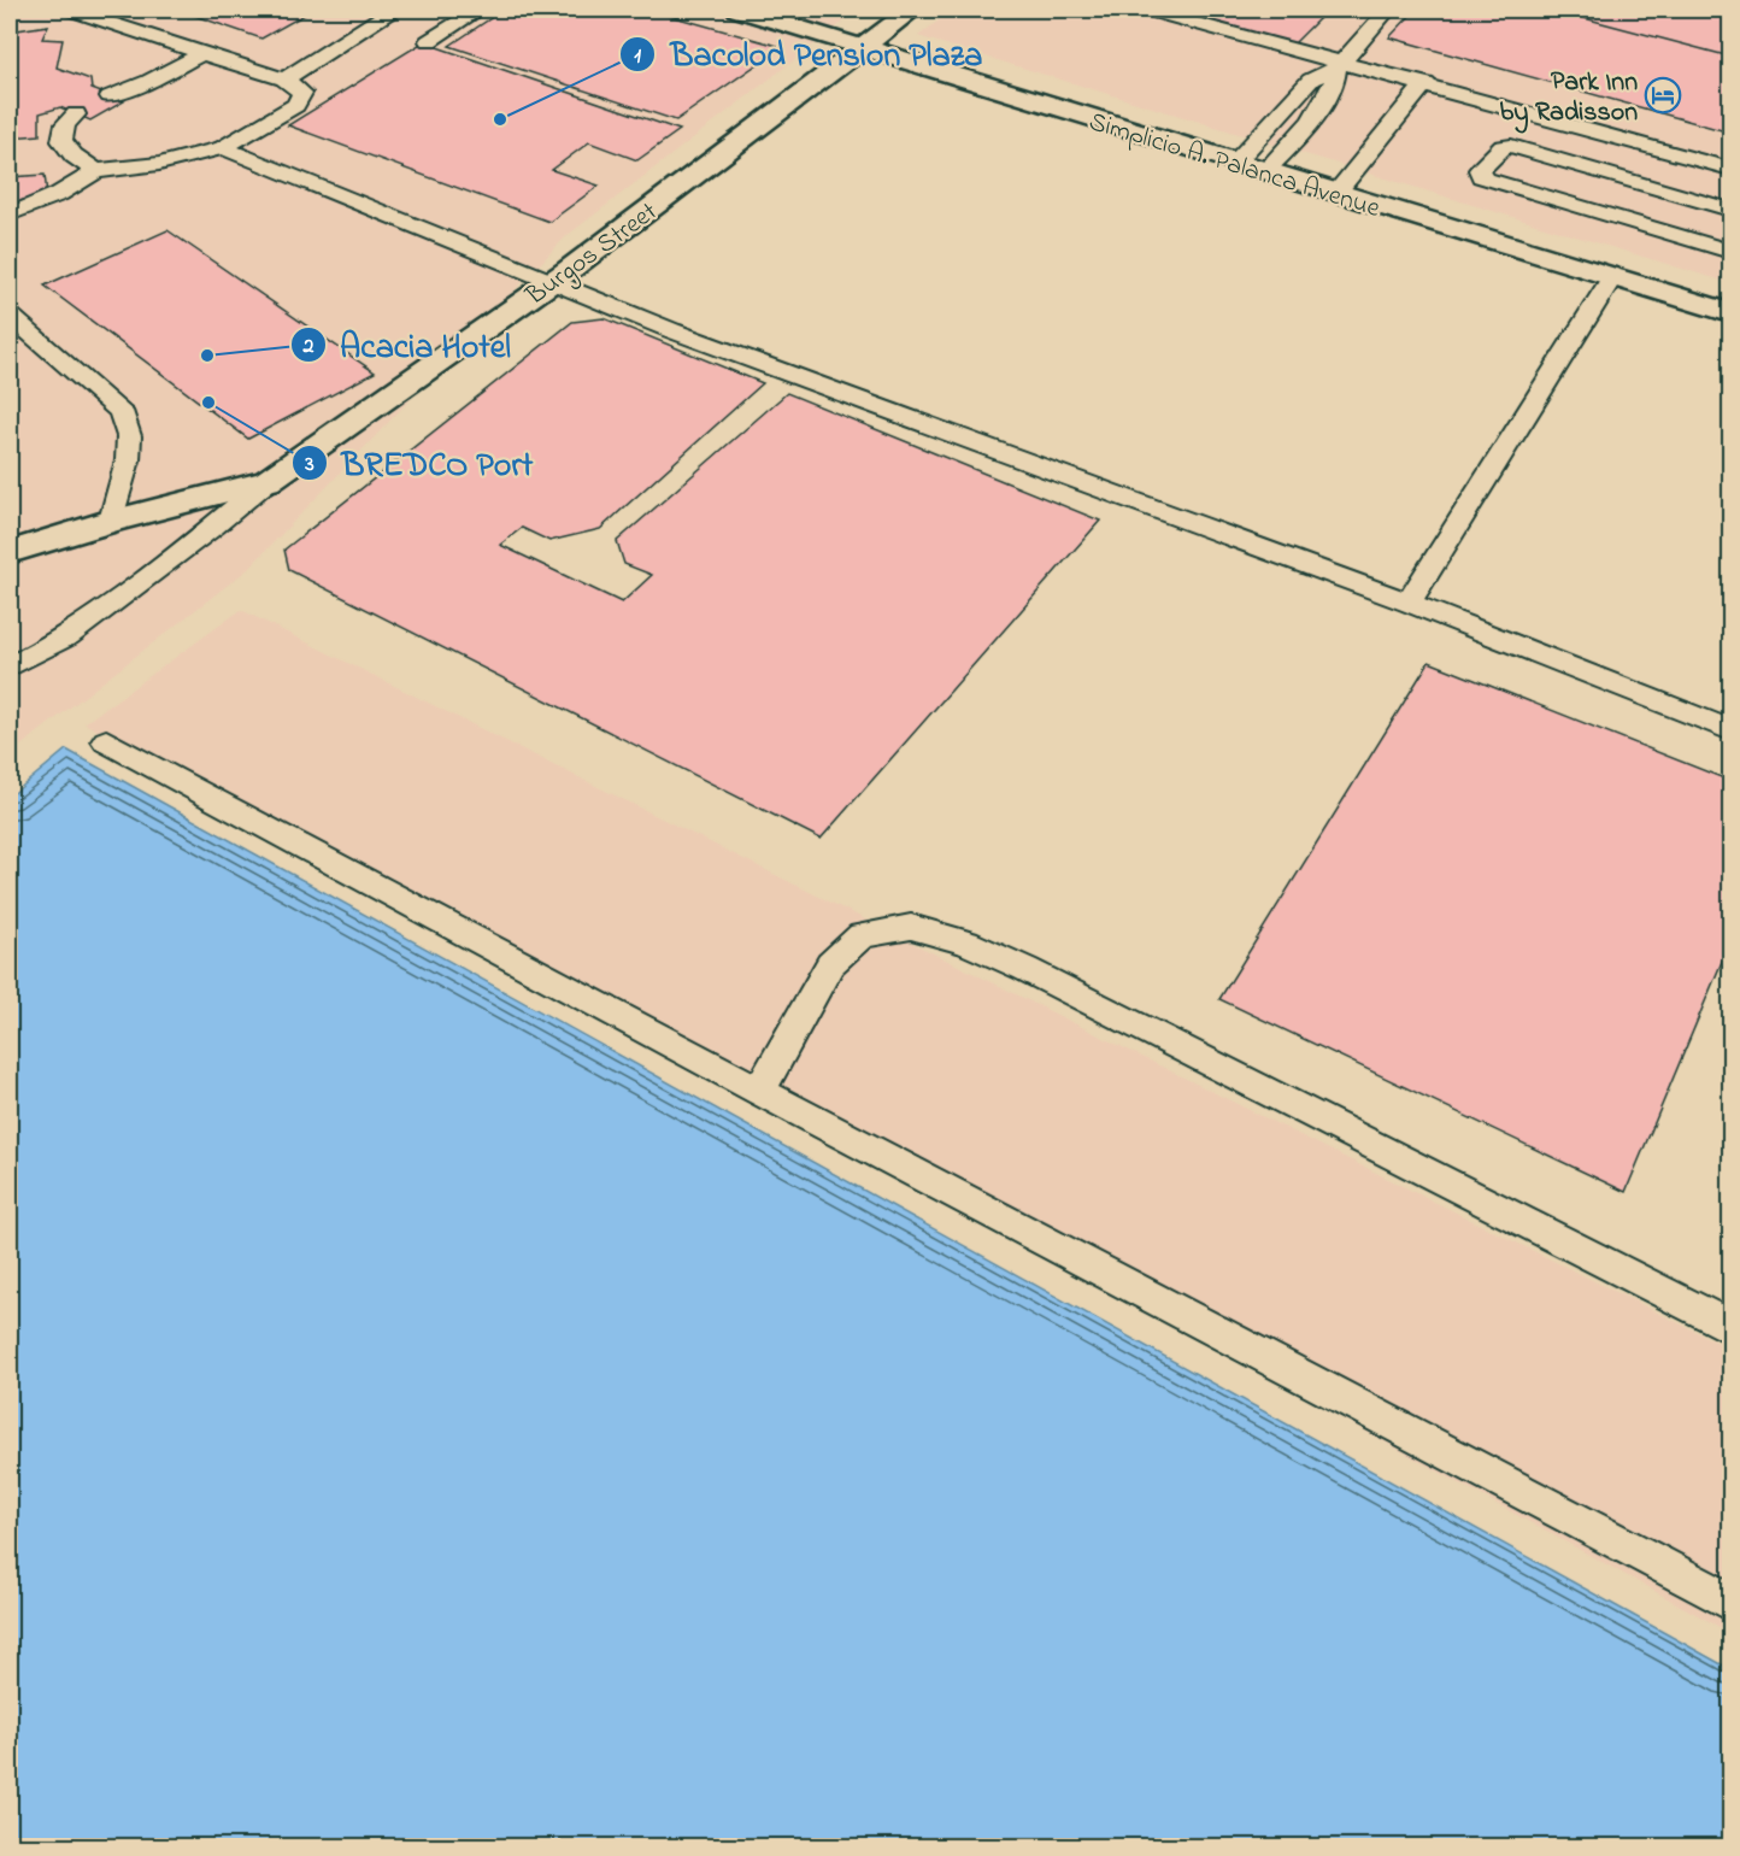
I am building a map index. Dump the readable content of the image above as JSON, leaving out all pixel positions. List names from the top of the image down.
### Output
{
  "streets": {
    "street": ["Simplicio A. Palanca Avenue", "Burgos Street"]
  },
  "crossings": [
    ["Simplicio A. Palanca Avenue", "Burgos Street"]
  ],
  "places": {
    "hotel": ["Park Inn by Radisson"],
    "other": ["Bacolod Pension Plaza", "Acacia Hotel", "BREDCO Port"]
  }
}
